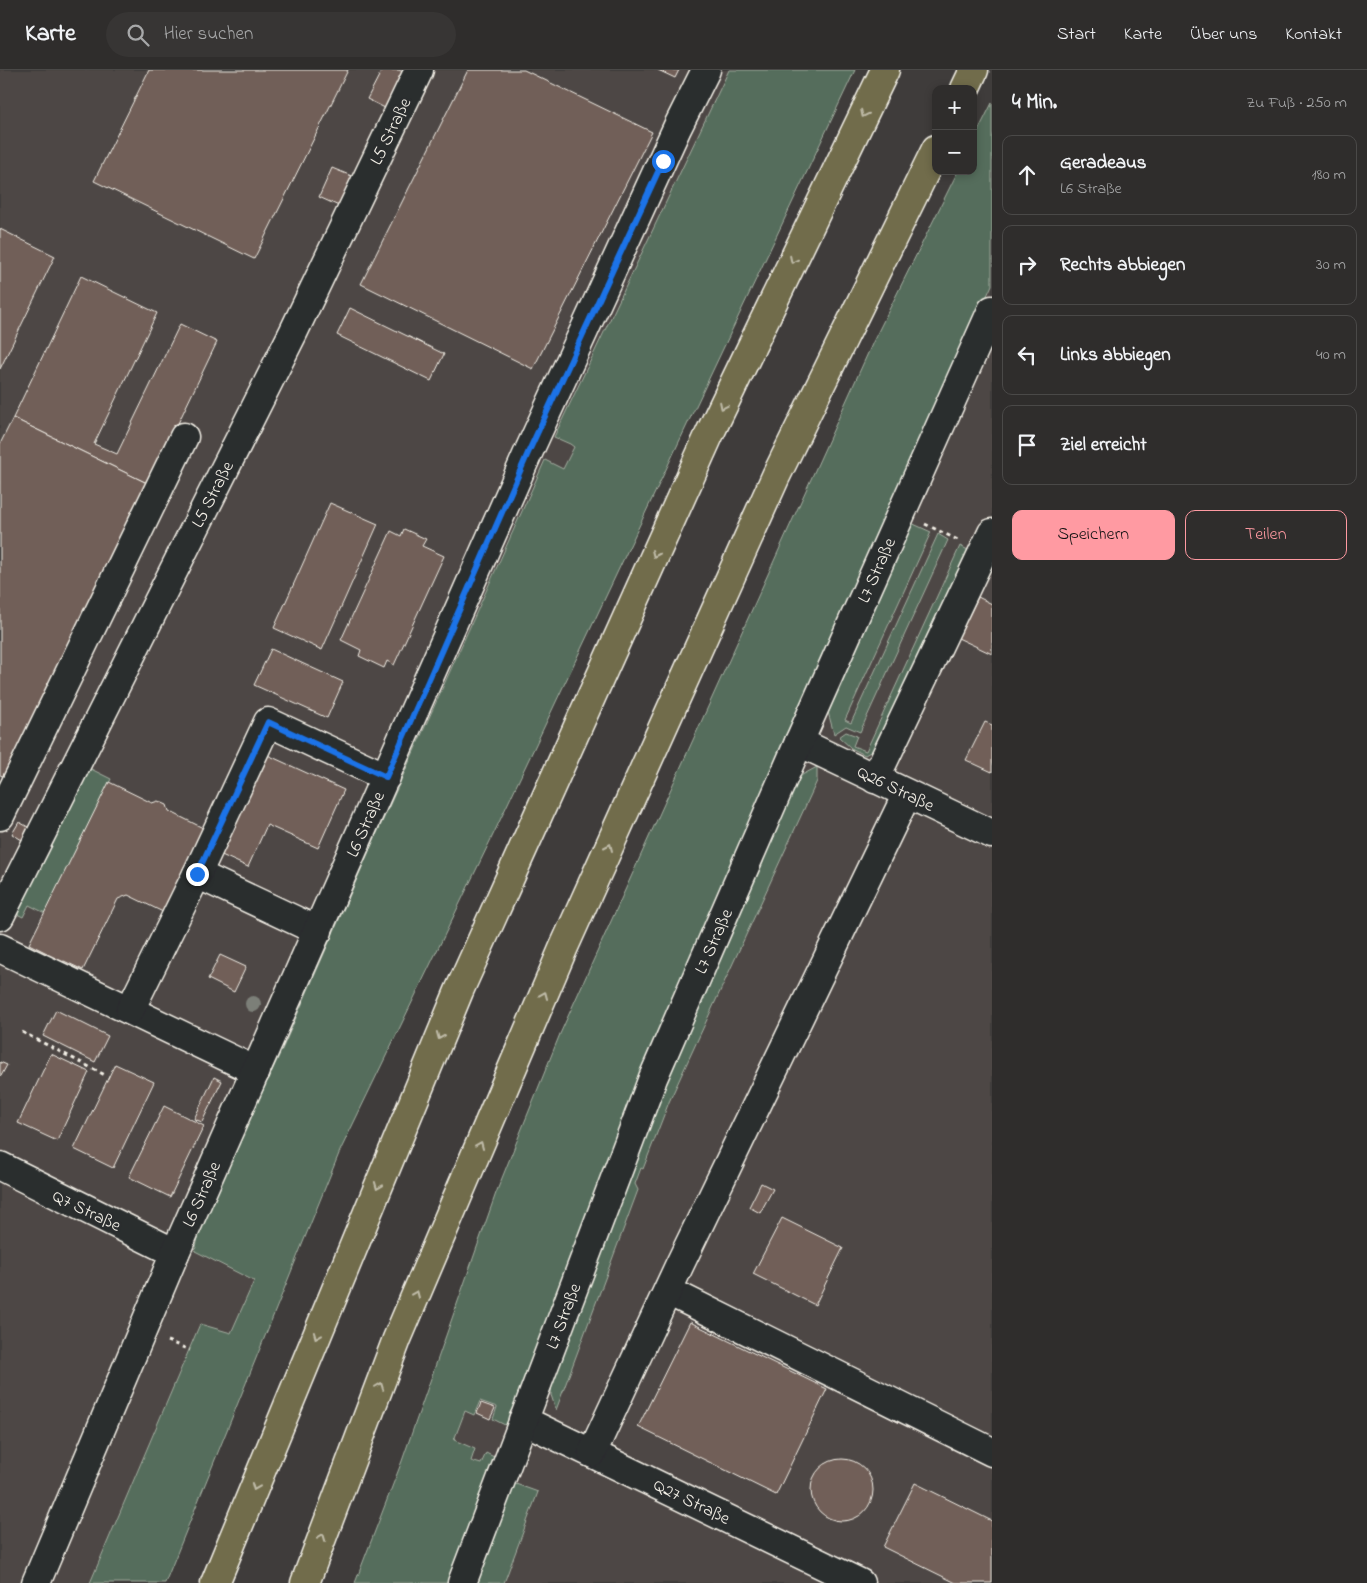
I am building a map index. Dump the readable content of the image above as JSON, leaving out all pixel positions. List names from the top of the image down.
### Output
{
  "streets": {
    "lane": [
      "L5 Straße",
      "L7 Straße",
      "Q26 Straße",
      "L6 Straße",
      "Q7 Straße",
      "Q27 Straße"
    ]
  },
  "crossings": [
    ["L7 Straße", "Q26 Straße"],
    ["L7 Straße", "Q27 Straße"],
    ["L6 Straße", "Q7 Straße"]
  ],
  "page": {
    "header": "Karte",
    "search": "Hier suchen",
    "nav": [
      "Start",
      "Karte",
      "Über uns",
      "Kontakt"
    ],
    "heading": ["4 Min.", "Zu Fuß · 250 m"],
    "map_buttons": ["+", "−"],
    "list": [
      ["Geradeaus", "L6 Straße", "180 m"],
      ["Rechts abbiegen", "30 m"],
      ["Links abbiegen", "40 m"],
      "Ziel erreicht"
    ],
    "buttons": ["Speichern", "Teilen"]
  }
}
